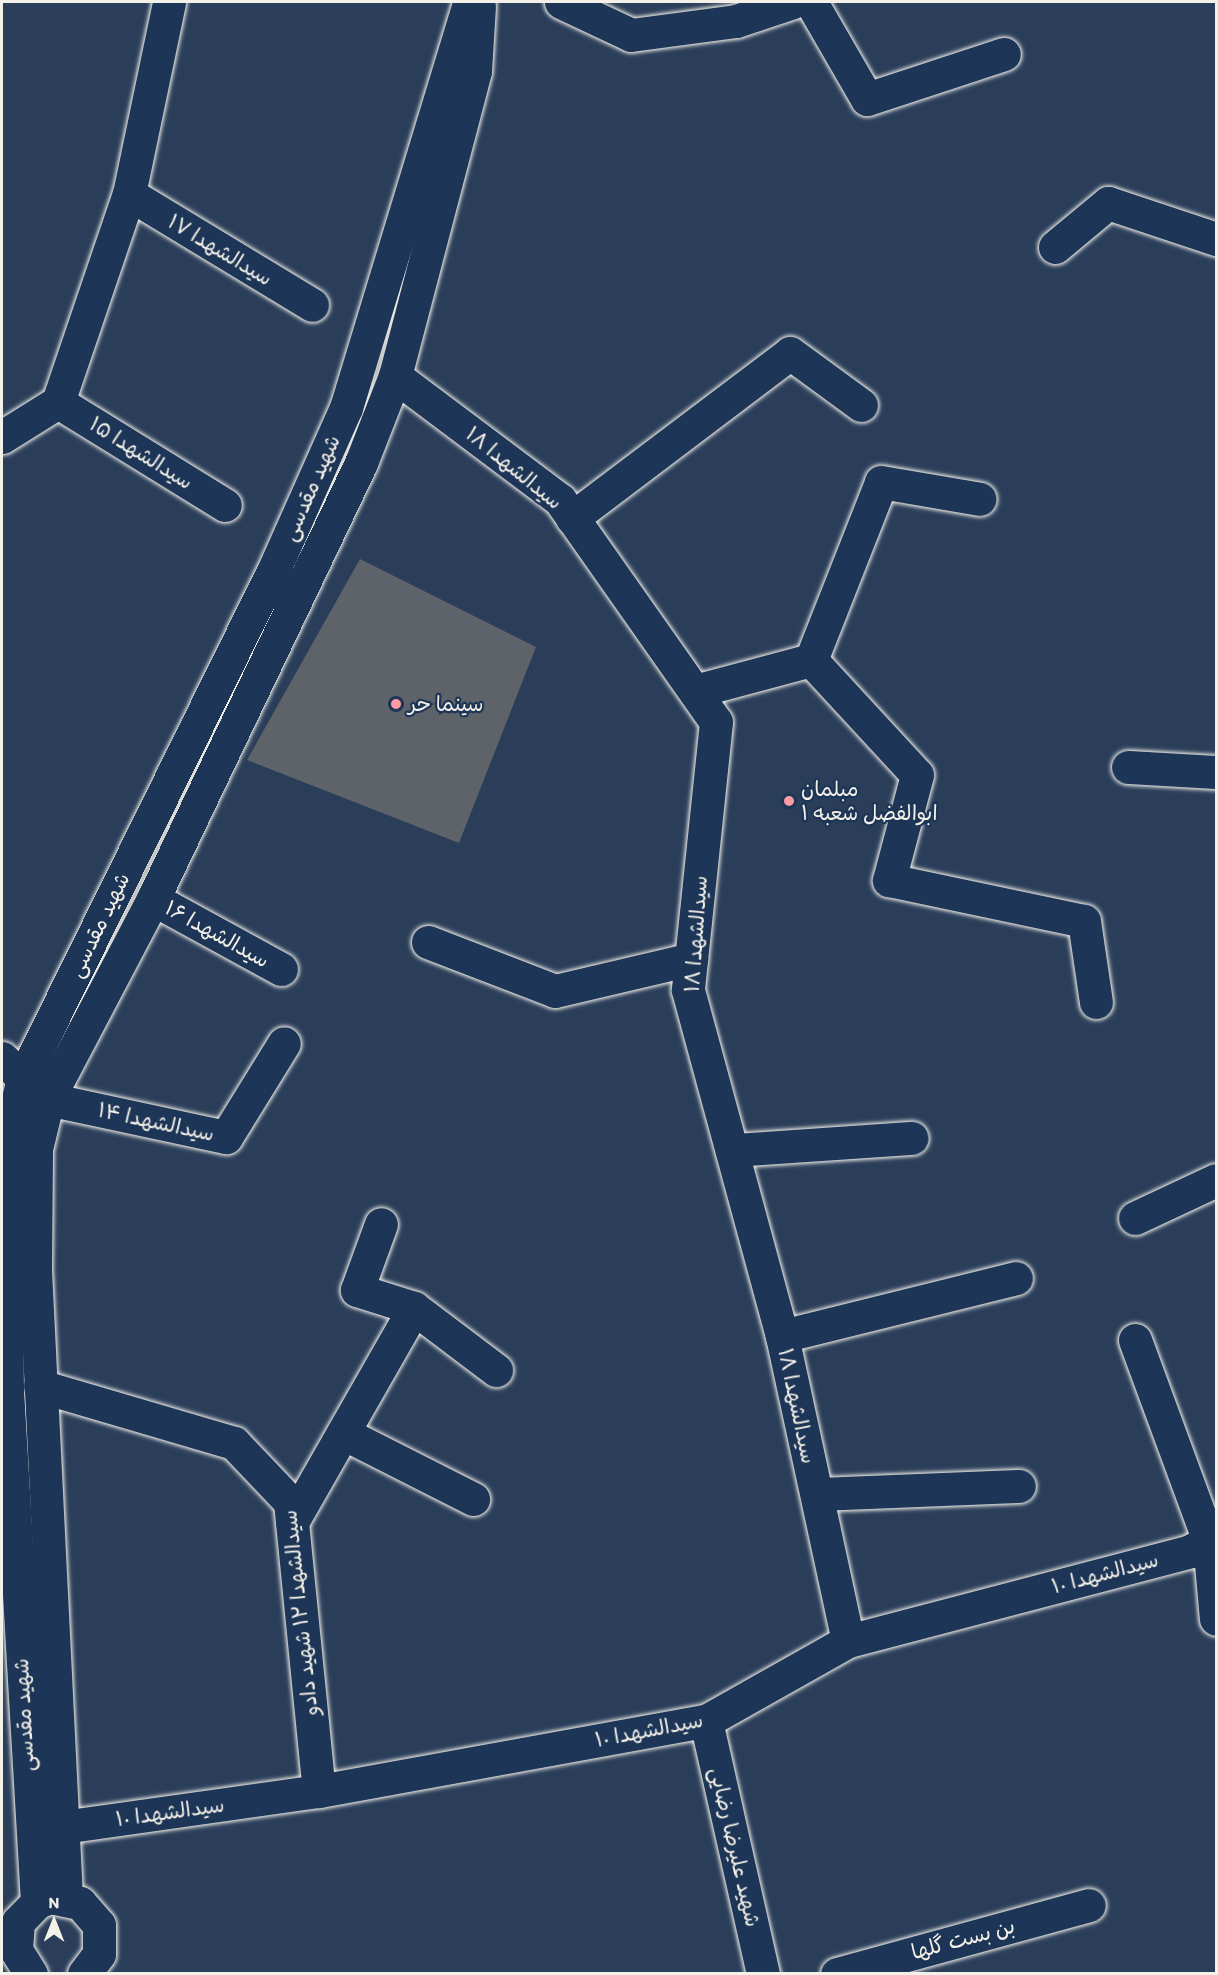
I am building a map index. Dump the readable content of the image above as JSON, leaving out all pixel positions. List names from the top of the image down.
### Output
{
  "streets": {
    "street": [
      "سیدالشهدا ۱۷",
      "سیدالشهدا ۱۵",
      "سیدالشهدا ۱۸",
      "شهید مقدسی",
      "سیدالشهدا ۱۶",
      "سیدالشهدا ۱۴",
      "سیدالشهدا ۱۰",
      "سیدالشهدا ۱۲ شهید دادو",
      "شهید علیرضا رضایی",
      "بن بست گلها"
    ]
  },
  "crossings": [
    ["سیدالشهدا ۱۸", "شهید مقدسی"],
    ["سیدالشهدا ۱۸", "سیدالشهدا ۱۰"],
    ["شهید مقدسی", "سیدالشهدا ۱۶"],
    ["شهید مقدسی", "سیدالشهدا ۱۴"],
    ["شهید مقدسی", "سیدالشهدا ۱۰"],
    ["شهید مقدسی", "سیدالشهدا ۱۲ شهید دادو"],
    ["سیدالشهدا ۱۰", "سیدالشهدا ۱۲ شهید دادو"],
    ["سیدالشهدا ۱۰", "شهید علیرضا رضایی"]
  ],
  "places": ["سینما حر", "مبلمان ابوالفضل شعبه ۱"],
  "north": "top"
}
